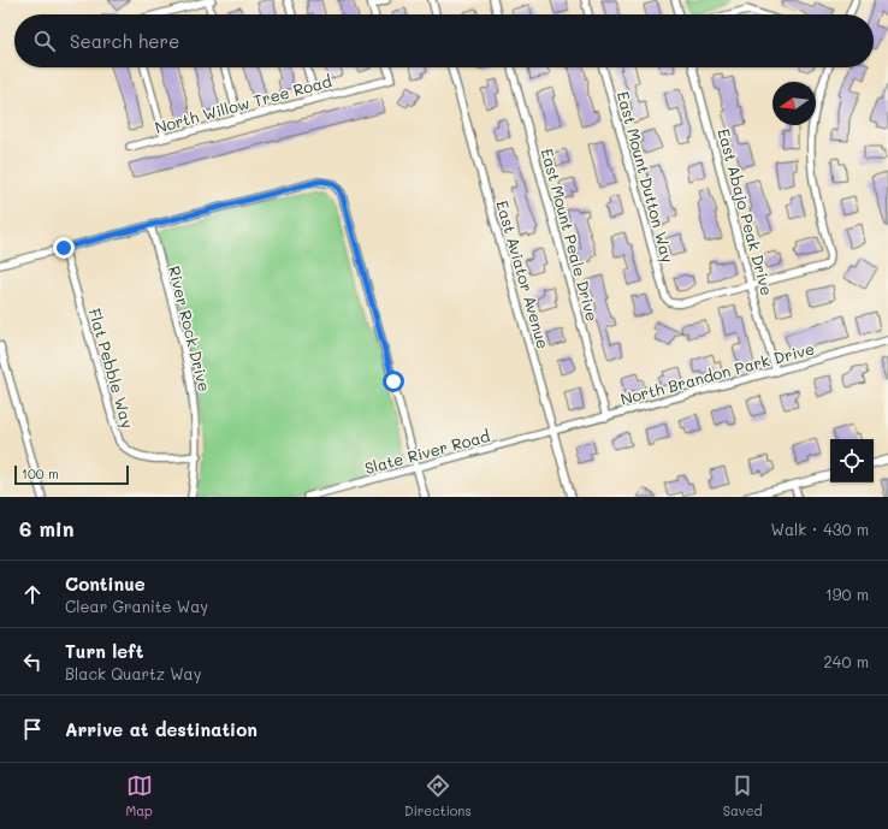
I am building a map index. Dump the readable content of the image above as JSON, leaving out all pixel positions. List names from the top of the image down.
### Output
{
  "streets": {
    "street": [
      "North Willow Tree Road",
      "East Mount Dutton Way",
      "East Abajo Peak Drive",
      "East Mount Peale Drive",
      "East Aviator Avenue",
      "River Rock Drive",
      "Flat Pebble Way",
      "North Brandon Park Drive",
      "Slate River Road"
    ]
  },
  "crossings": [
    ["East Mount Dutton Way", "East Abajo Peak Drive"],
    ["East Abajo Peak Drive", "North Brandon Park Drive"],
    ["East Mount Peale Drive", "North Brandon Park Drive"],
    ["East Aviator Avenue", "North Brandon Park Drive"],
    ["East Aviator Avenue", "Slate River Road"],
    ["River Rock Drive", "Flat Pebble Way"],
    ["North Brandon Park Drive", "Slate River Road"]
  ],
  "scale_bar": "100 m",
  "north": "left",
  "page": {
    "search": "Search here",
    "scale": "100 m",
    "heading": ["6 min", "Walk · 430 m"],
    "list": [
      ["Continue", "Clear Granite Way", "190 m"],
      ["Turn left", "Black Quartz Way", "240 m"],
      "Arrive at destination"
    ],
    "nav": ["Map", "Directions", "Saved"]
  }
}
